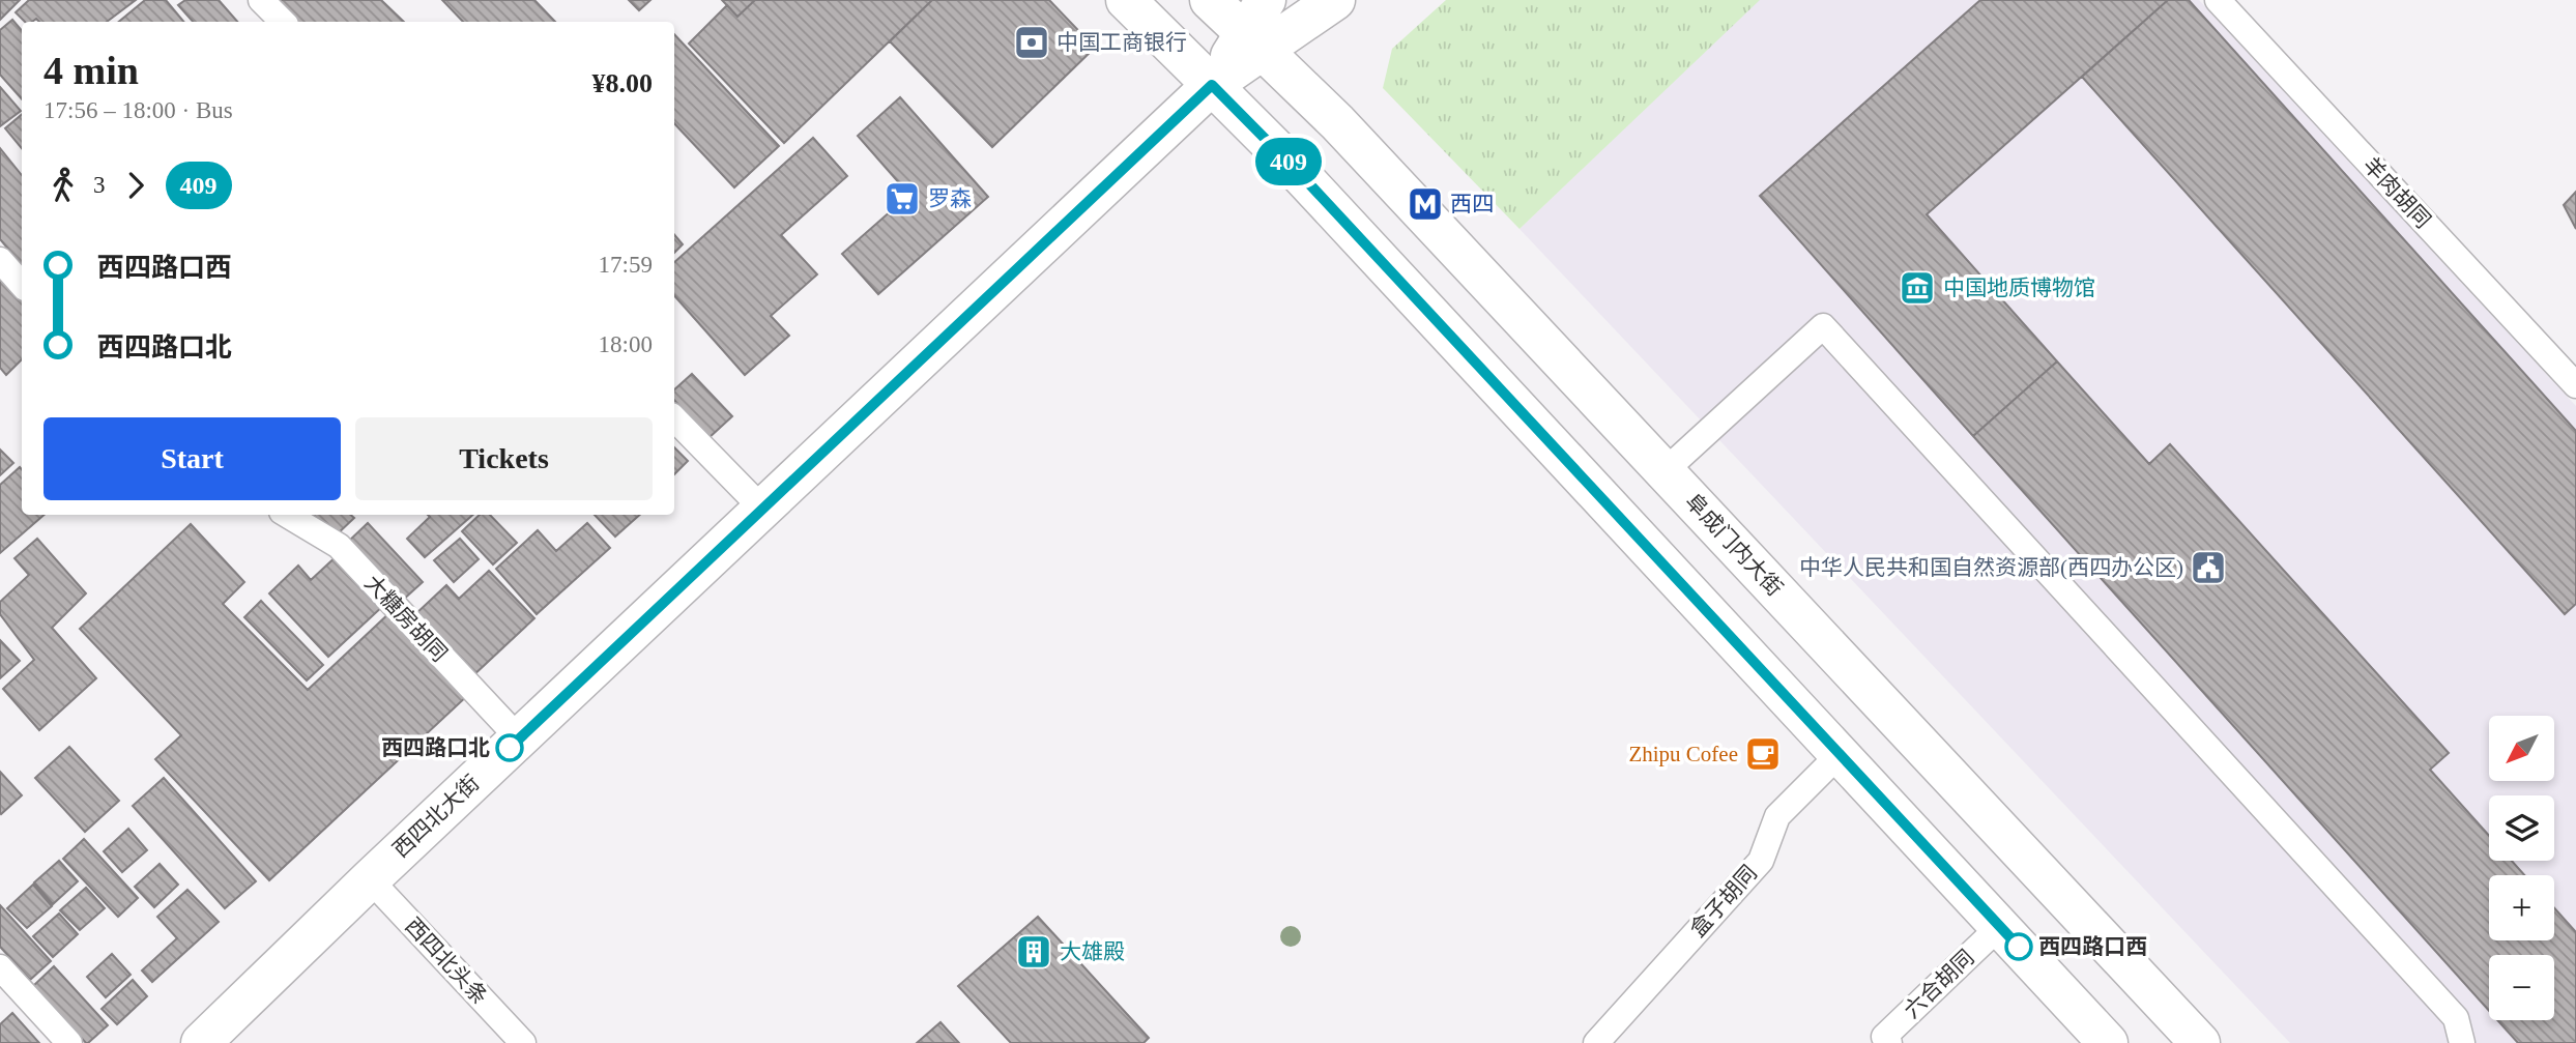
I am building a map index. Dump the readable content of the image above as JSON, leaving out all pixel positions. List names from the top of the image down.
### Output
{
  "streets": {
    "main road": ["阜成门内大街", "西四北大街"],
    "lane": [
      "羊肉胡同",
      "大糖房胡同",
      "盒子胡同",
      "西四北头条",
      "六合胡同"
    ]
  },
  "crossings": [
    ["阜成门内大街", "西四北大街"],
    ["大糖房胡同", "西四北大街"],
    ["西四北大街", "西四北头条"]
  ],
  "places": {
    "bank": ["中国工商银行"],
    "supermarket": ["罗森"],
    "metro station": ["西四"],
    "museum": ["中国地质博物馆"],
    "public building": ["中华人民共和国自然资源部(西四办公区)"],
    "other": ["西四路口北", "西四路口西"],
    "cafe": ["Zhipu Cofee"],
    "building": ["大雄殿"]
  },
  "lines": ["bus line 409"],
  "north": "bottom left",
  "page": {
    "on_map": "409",
    "heading": ["4 min", "17:56 – 18:00 · Bus", "¥8.00"],
    "legs": ["3", "409"],
    "list": [
      {
        "name": "西四路口西",
        "value": "17:59"
      },
      {
        "name": "西四路口北",
        "value": "18:00"
      }
    ],
    "buttons": ["Start", "Tickets"],
    "map_buttons": ["+", "−"]
  }
}
